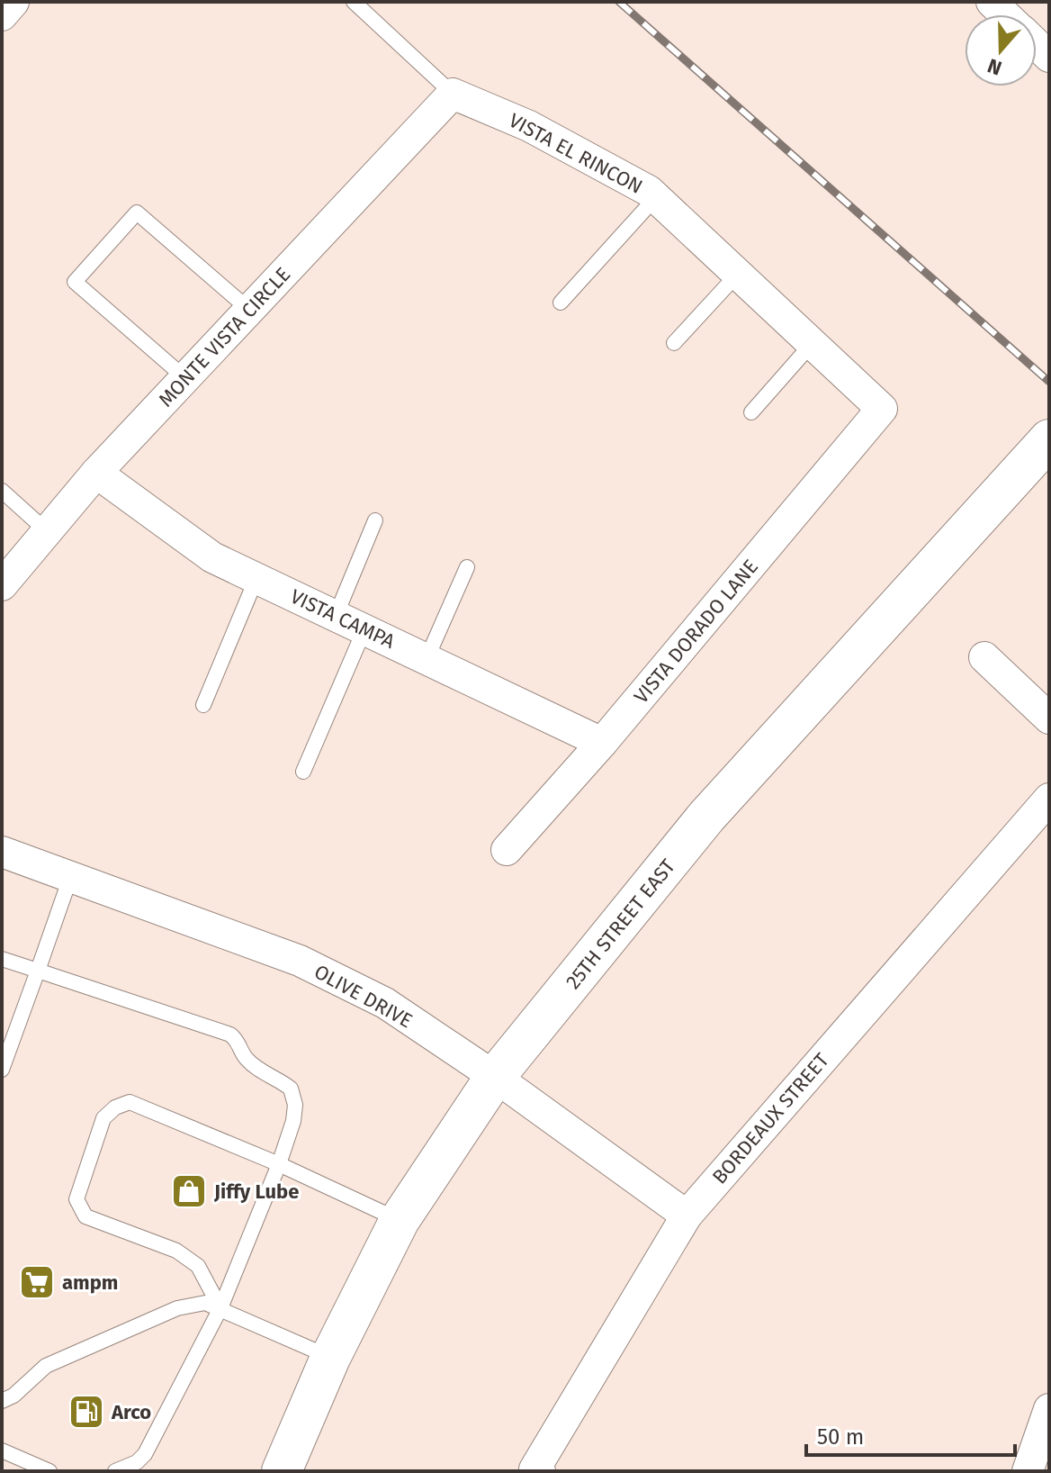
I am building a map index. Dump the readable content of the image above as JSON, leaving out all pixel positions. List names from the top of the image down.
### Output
{
  "streets": {
    "main road": ["25TH STREET EAST"],
    "street": [
      "VISTA EL RINCON",
      "MONTE VISTA CIRCLE",
      "VISTA CAMPA",
      "VISTA DORADO LANE",
      "OLIVE DRIVE",
      "BORDEAUX STREET"
    ]
  },
  "crossings": [
    ["VISTA EL RINCON", "MONTE VISTA CIRCLE"],
    ["VISTA EL RINCON", "VISTA DORADO LANE"],
    ["MONTE VISTA CIRCLE", "VISTA CAMPA"],
    ["VISTA CAMPA", "VISTA DORADO LANE"],
    ["25TH STREET EAST", "OLIVE DRIVE"],
    ["OLIVE DRIVE", "BORDEAUX STREET"]
  ],
  "places": {
    "shop": ["Jiffy Lube"],
    "supermarket": ["ampm"],
    "fuel station": ["Arco"]
  },
  "scale_bar": "50 m",
  "north": "bottom"
}
